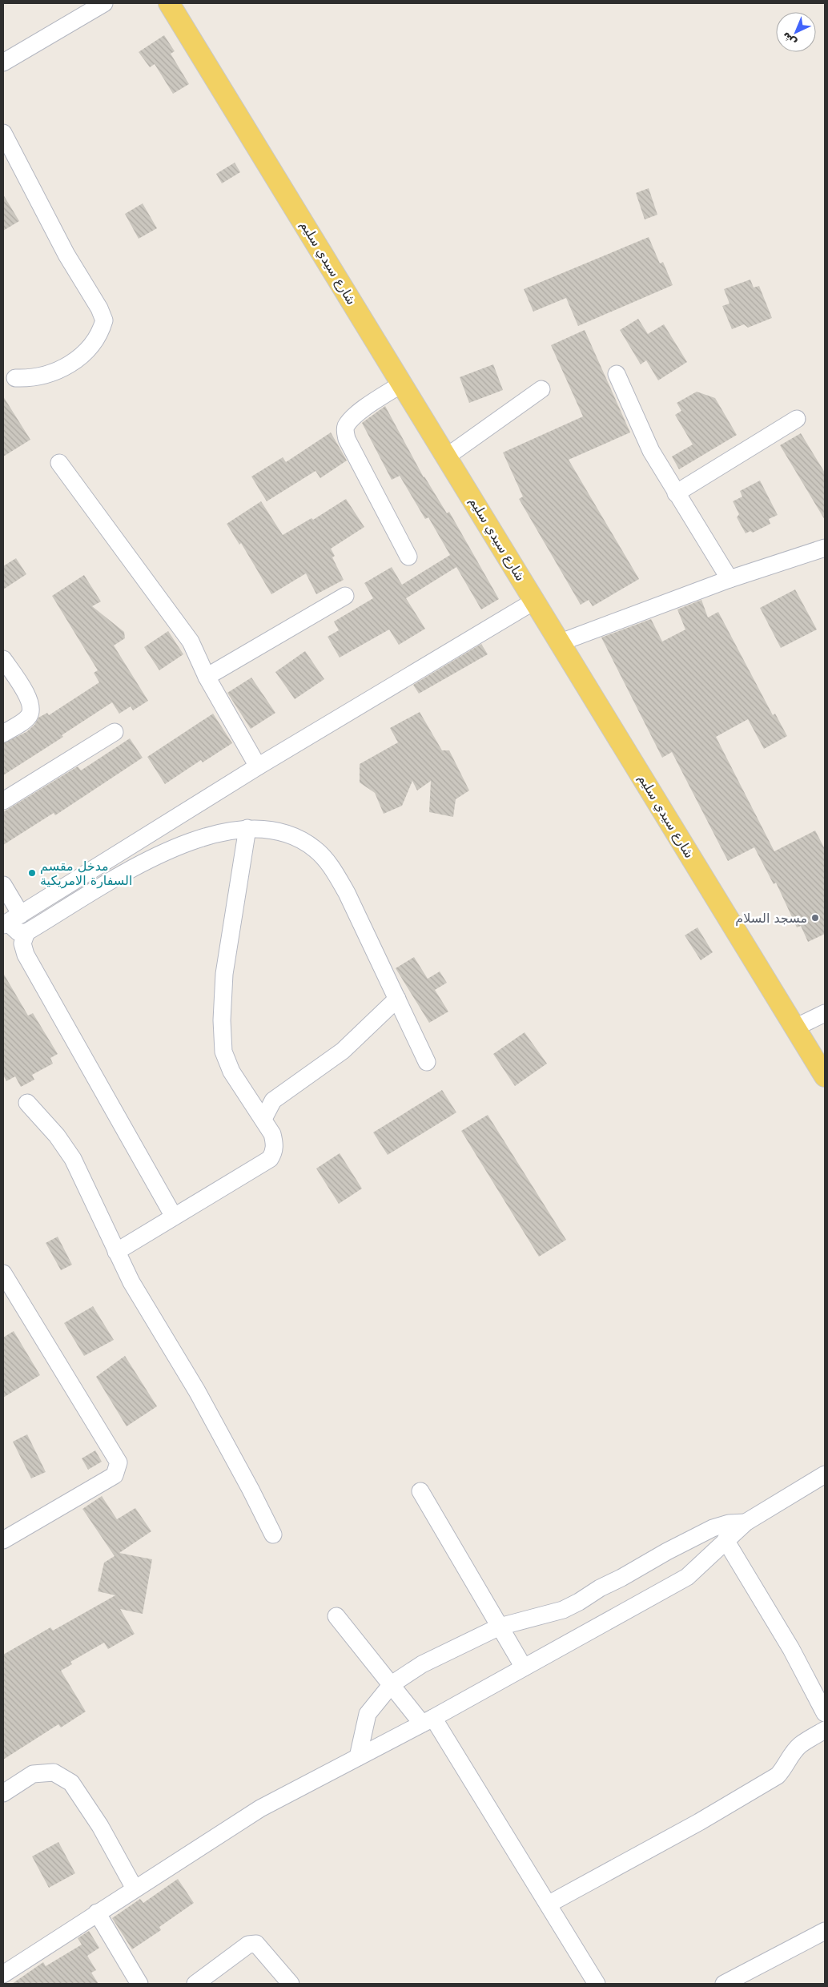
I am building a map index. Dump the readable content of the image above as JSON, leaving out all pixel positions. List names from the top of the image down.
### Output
{
  "streets": {
    "main road": ["شارع سيدي سليم"]
  },
  "places": ["مدخل مقسم السفارة الامريكية", "مسجد السلام"],
  "north": "bottom left"
}
